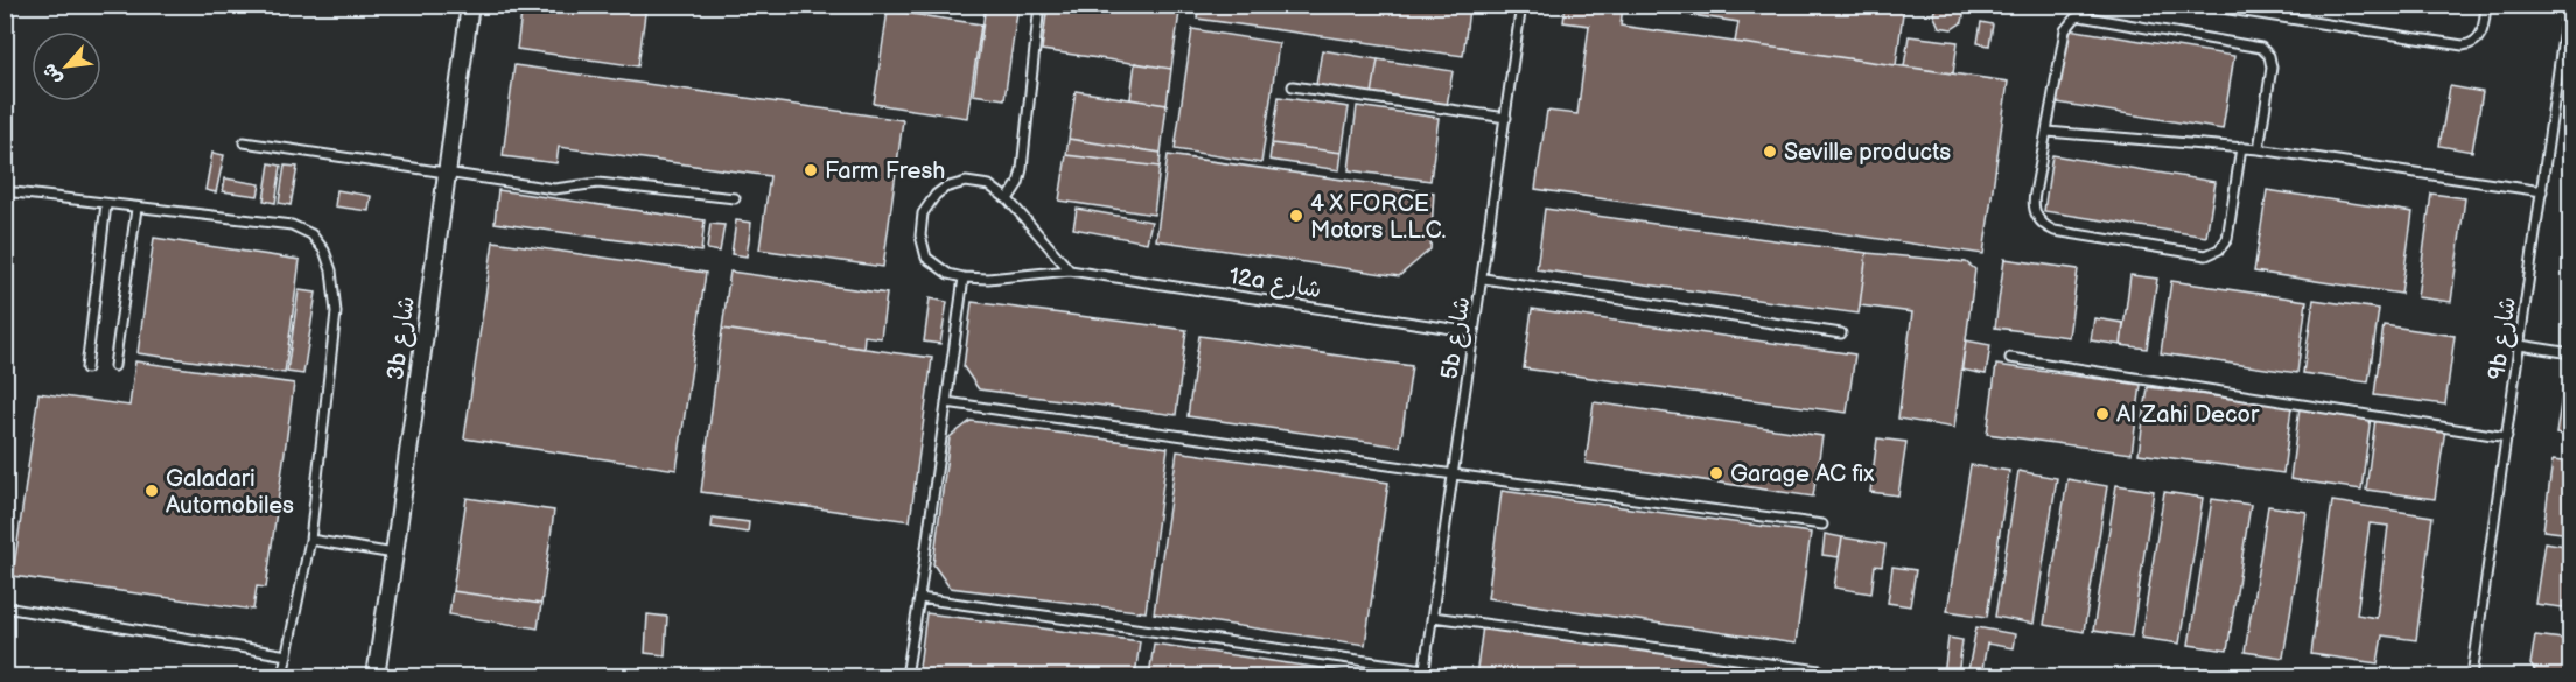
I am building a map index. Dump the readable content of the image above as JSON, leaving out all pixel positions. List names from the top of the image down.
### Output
{
  "streets": {
    "street": ["3b شارع"],
    "lane": ["12a شارع", "5b شارع", "9b شارع"]
  },
  "crossings": [
    ["12a شارع", "5b شارع"]
  ],
  "places": [
    "Seville products",
    "Farm Fresh",
    "4 X FORCE Motors L.L.C.",
    "Al Zahi Decor",
    "Garage AC fix",
    "Galadari Automobiles"
  ],
  "north": "bottom left"
}
